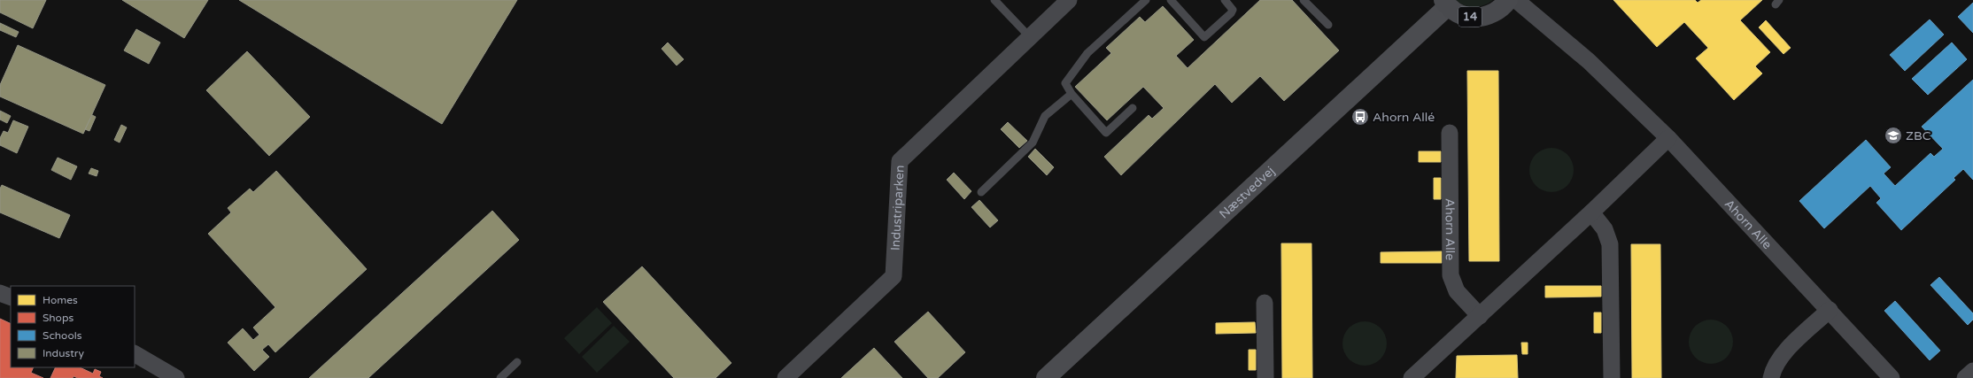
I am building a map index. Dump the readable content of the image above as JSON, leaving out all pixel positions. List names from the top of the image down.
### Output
{
  "streets": {
    "main road": ["14", "Næstvedvej"],
    "street": ["Industriparken", "Ahorn Alle"]
  },
  "crossings": [
    ["14", "Næstvedvej"],
    ["14", "Ahorn Alle"]
  ],
  "places": {
    "bus stop": ["Ahorn Allé"],
    "school or university": ["ZBC"]
  },
  "legend": [
    "Homes",
    "Shops",
    "Schools",
    "Industry"
  ]
}
